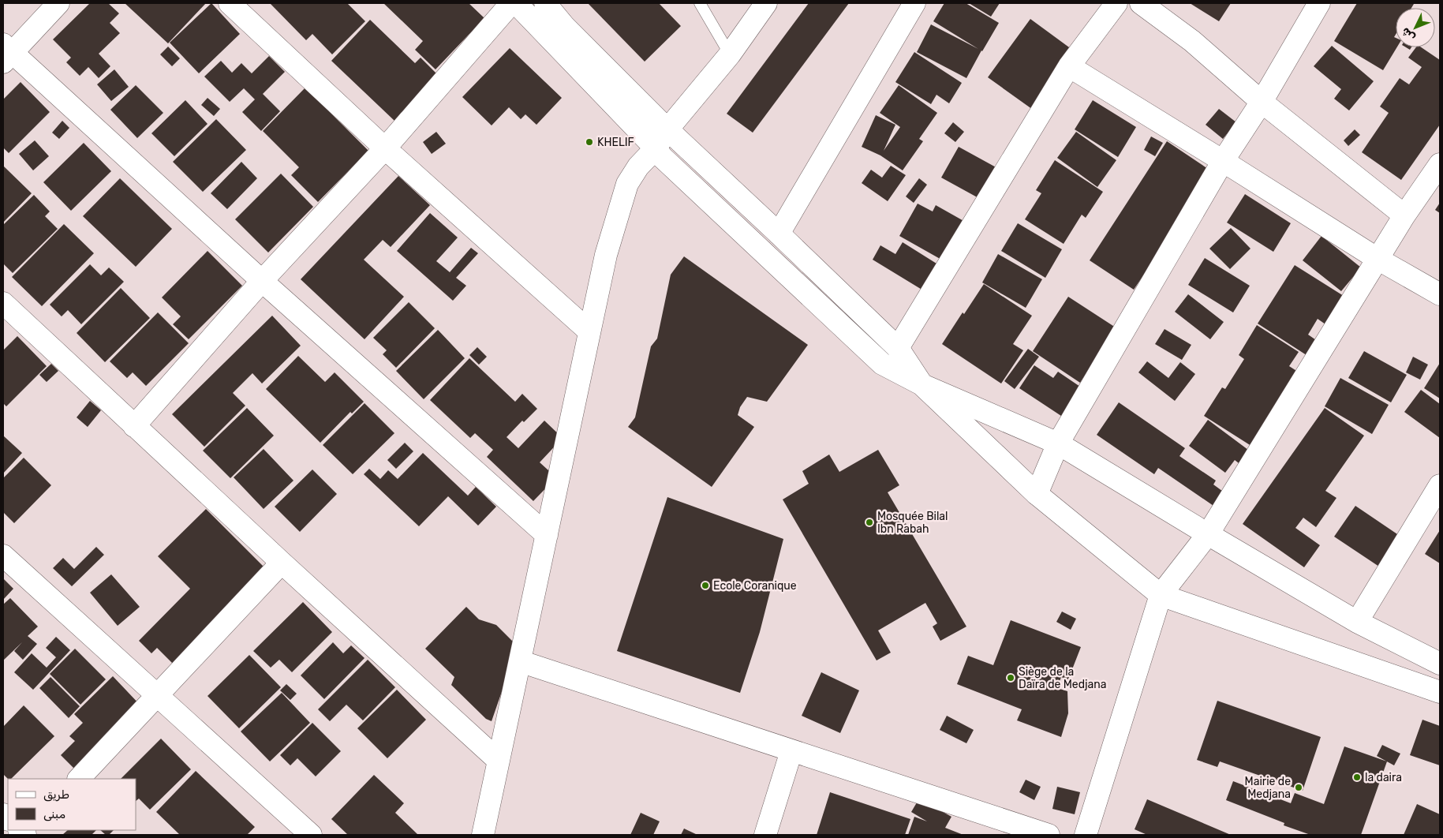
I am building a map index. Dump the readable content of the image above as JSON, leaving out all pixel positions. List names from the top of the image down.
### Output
{
  "places": [
    "KHELIF",
    "Mosquée Bilal Ibn Rabah",
    "Ecole Coranique",
    "Siège de la Daïra de Medjana",
    "la daira",
    "Mairie de Medjana"
  ],
  "legend": ["طريق", "مبنى"],
  "north": "bottom left"
}
